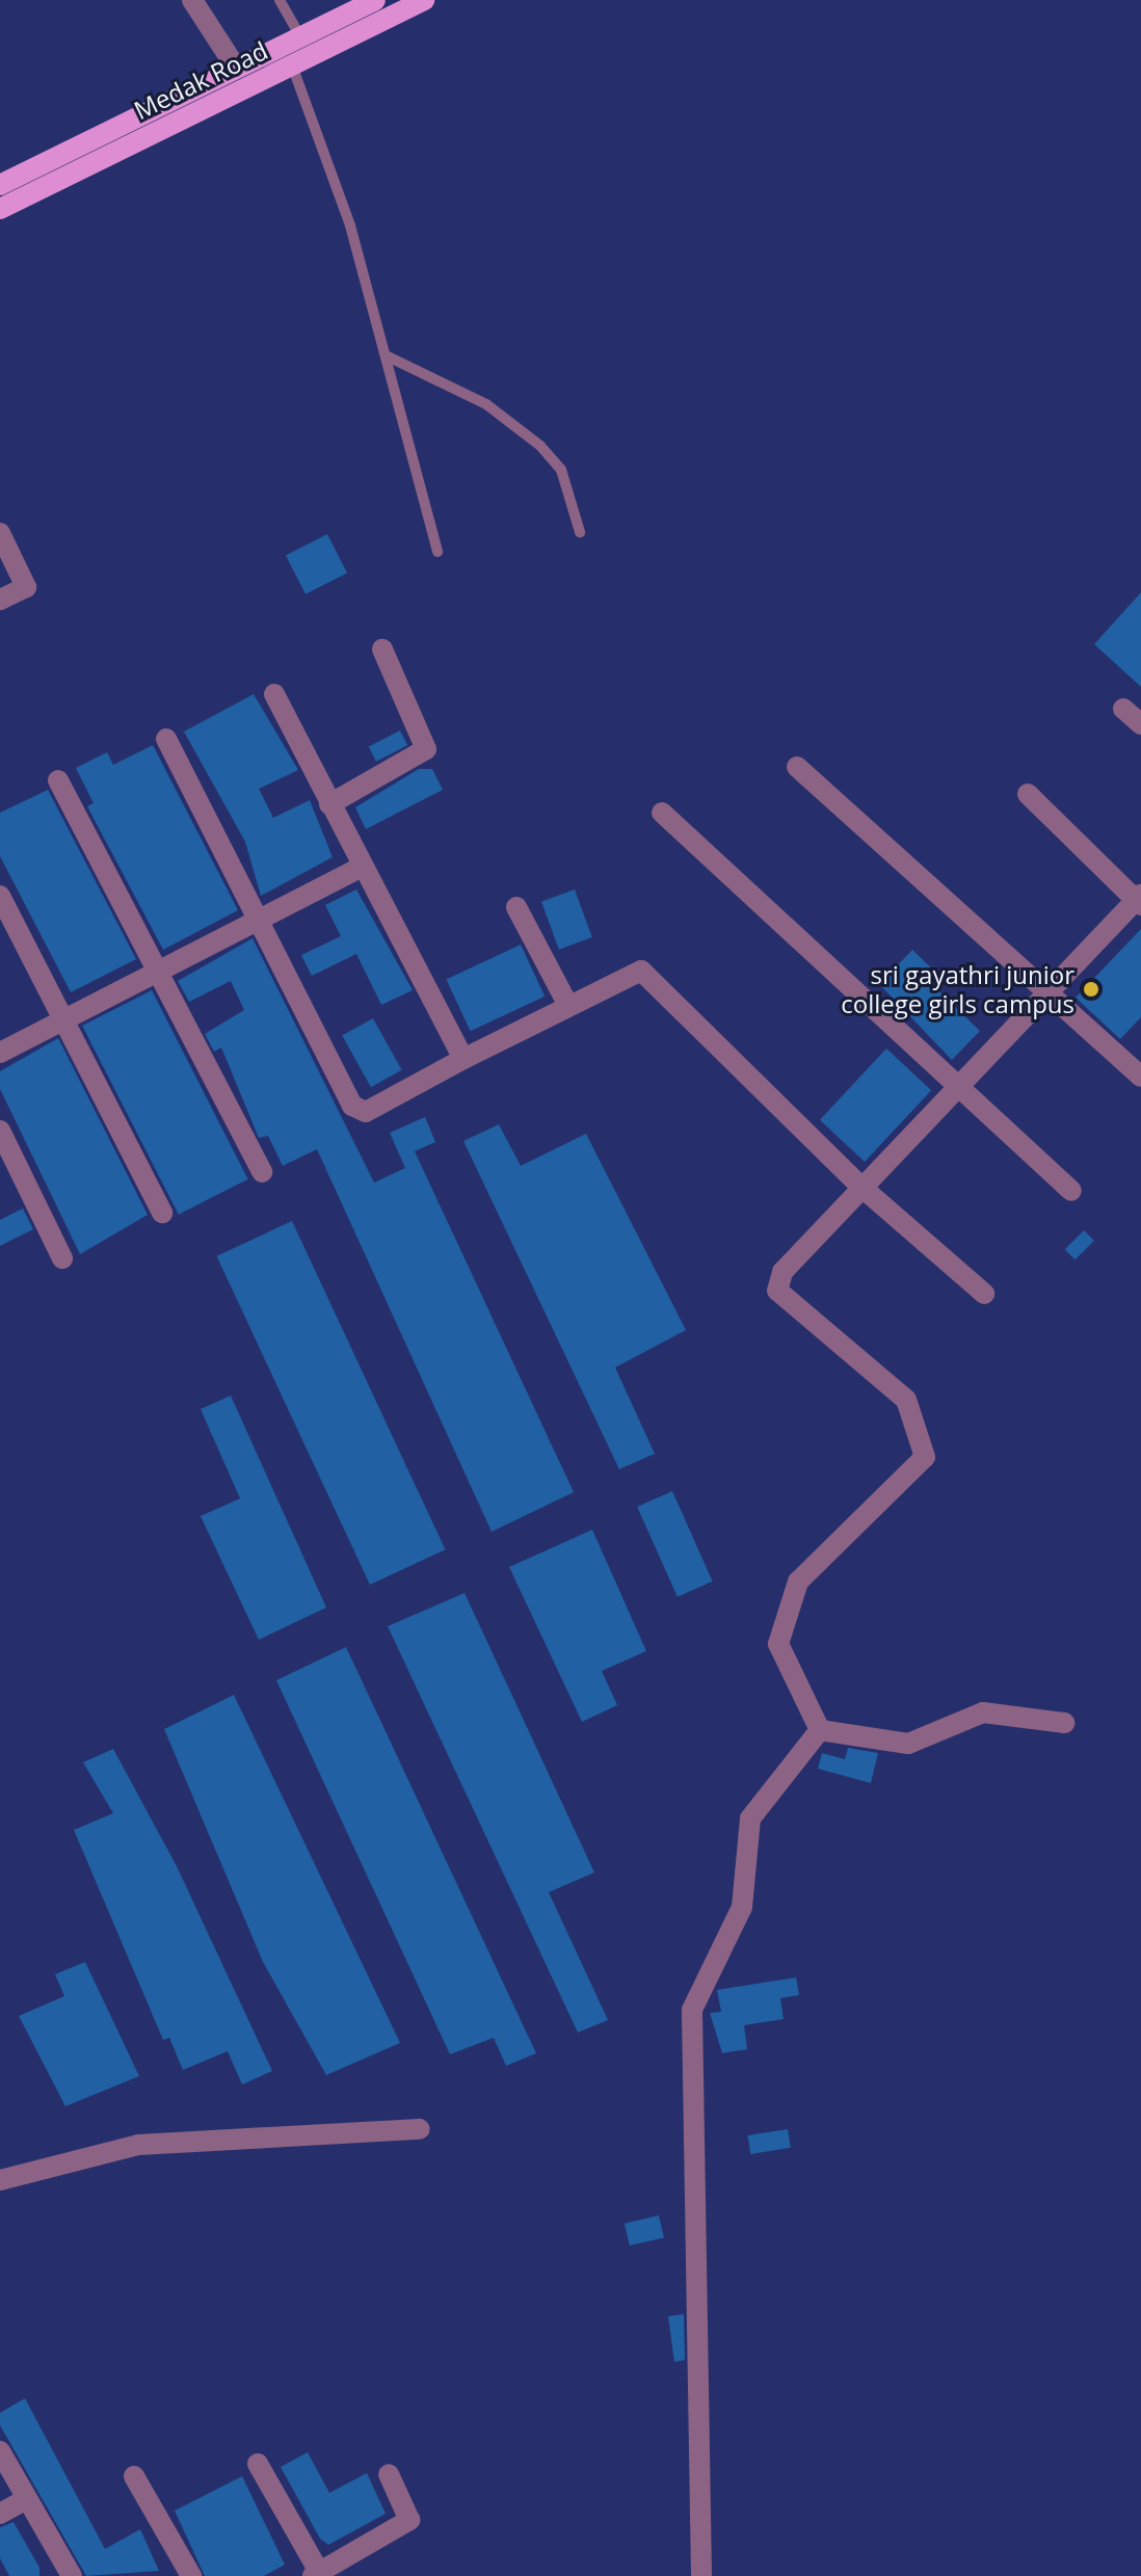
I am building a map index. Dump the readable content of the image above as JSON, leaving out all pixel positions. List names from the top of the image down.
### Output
{
  "streets": {
    "main road": ["Medak Road"]
  },
  "places": ["sri gayathri junior college girls campus"]
}
